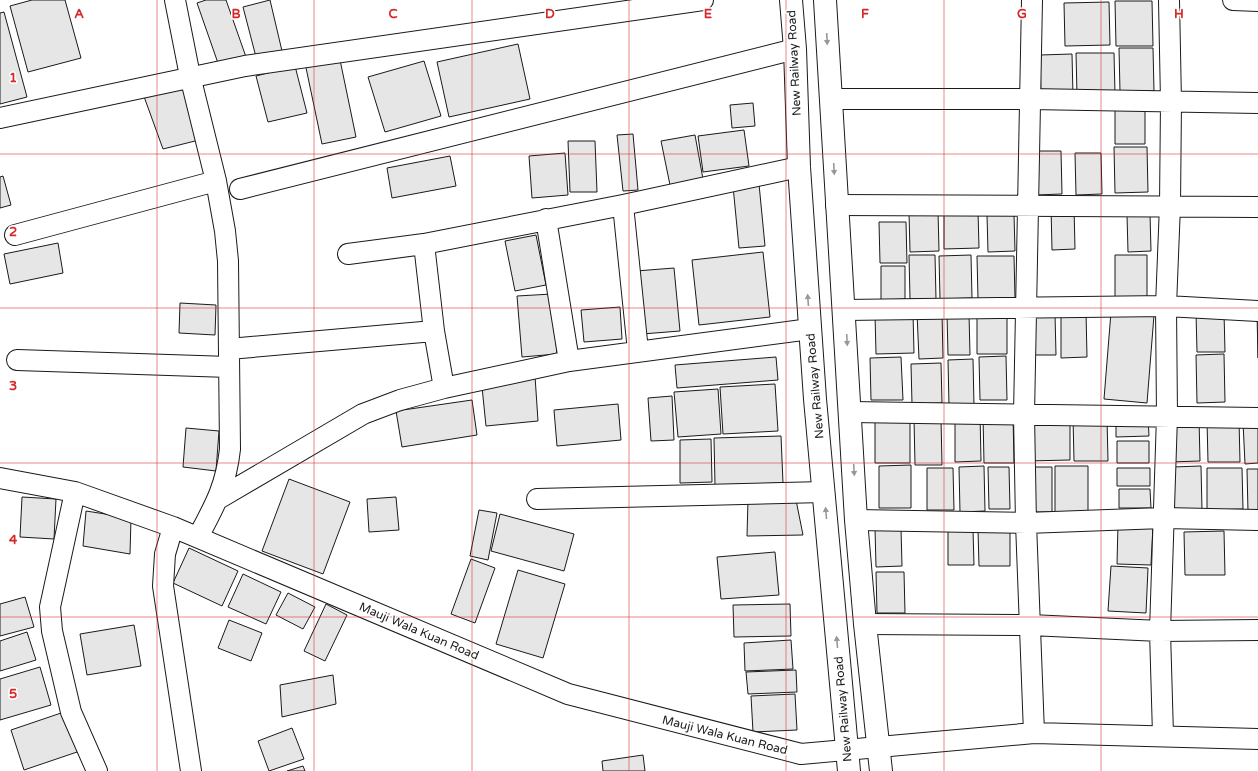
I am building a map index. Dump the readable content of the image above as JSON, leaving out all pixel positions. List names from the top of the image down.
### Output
{
  "streets": {
    "main road": ["New Railway Road"],
    "street": ["Mauji Wala Kuan Road"]
  },
  "crossings": [
    ["New Railway Road", "Mauji Wala Kuan Road"]
  ],
  "grid": {
    "columns": [
      "A",
      "B",
      "C",
      "D",
      "E",
      "F",
      "G",
      "H"
    ],
    "rows": [
      "1",
      "2",
      "3",
      "4",
      "5"
    ]
  }
}
